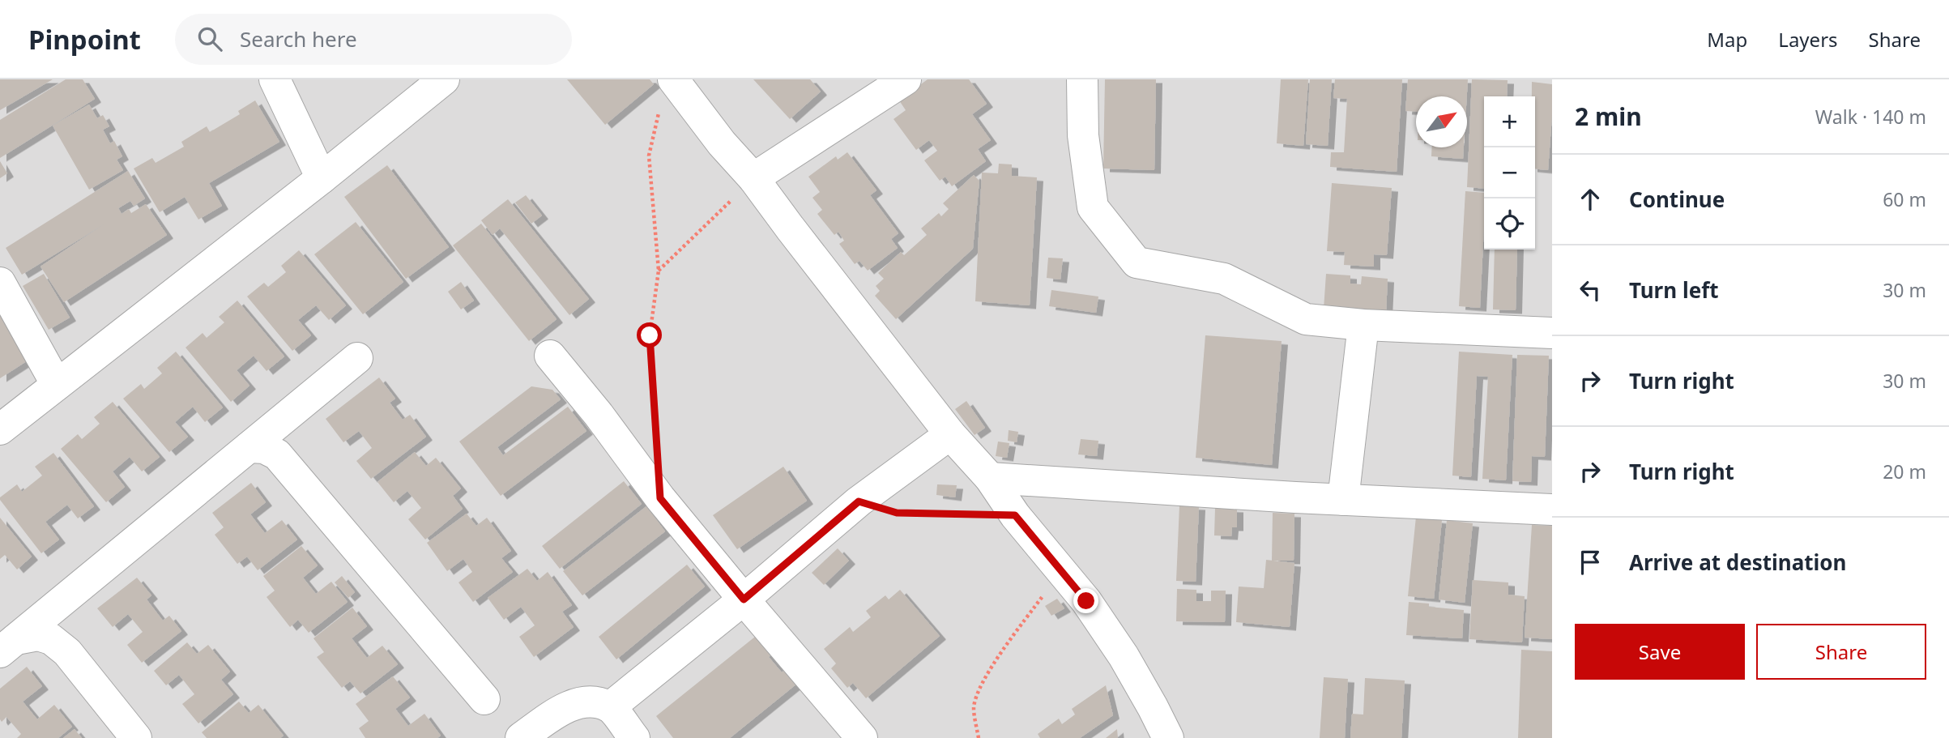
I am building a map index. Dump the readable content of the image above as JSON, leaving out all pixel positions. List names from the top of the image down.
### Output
{
  "north": "top right",
  "page": {
    "header": "Pinpoint",
    "search": "Search here",
    "nav": ["Map", "Layers", "Share"],
    "heading": ["2 min", "Walk · 140 m"],
    "map_buttons": ["+", "−"],
    "list": [
      ["Continue", "60 m"],
      ["Turn left", "30 m"],
      ["Turn right", "30 m"],
      ["Turn right", "20 m"],
      "Arrive at destination"
    ],
    "buttons": ["Save", "Share"]
  }
}
